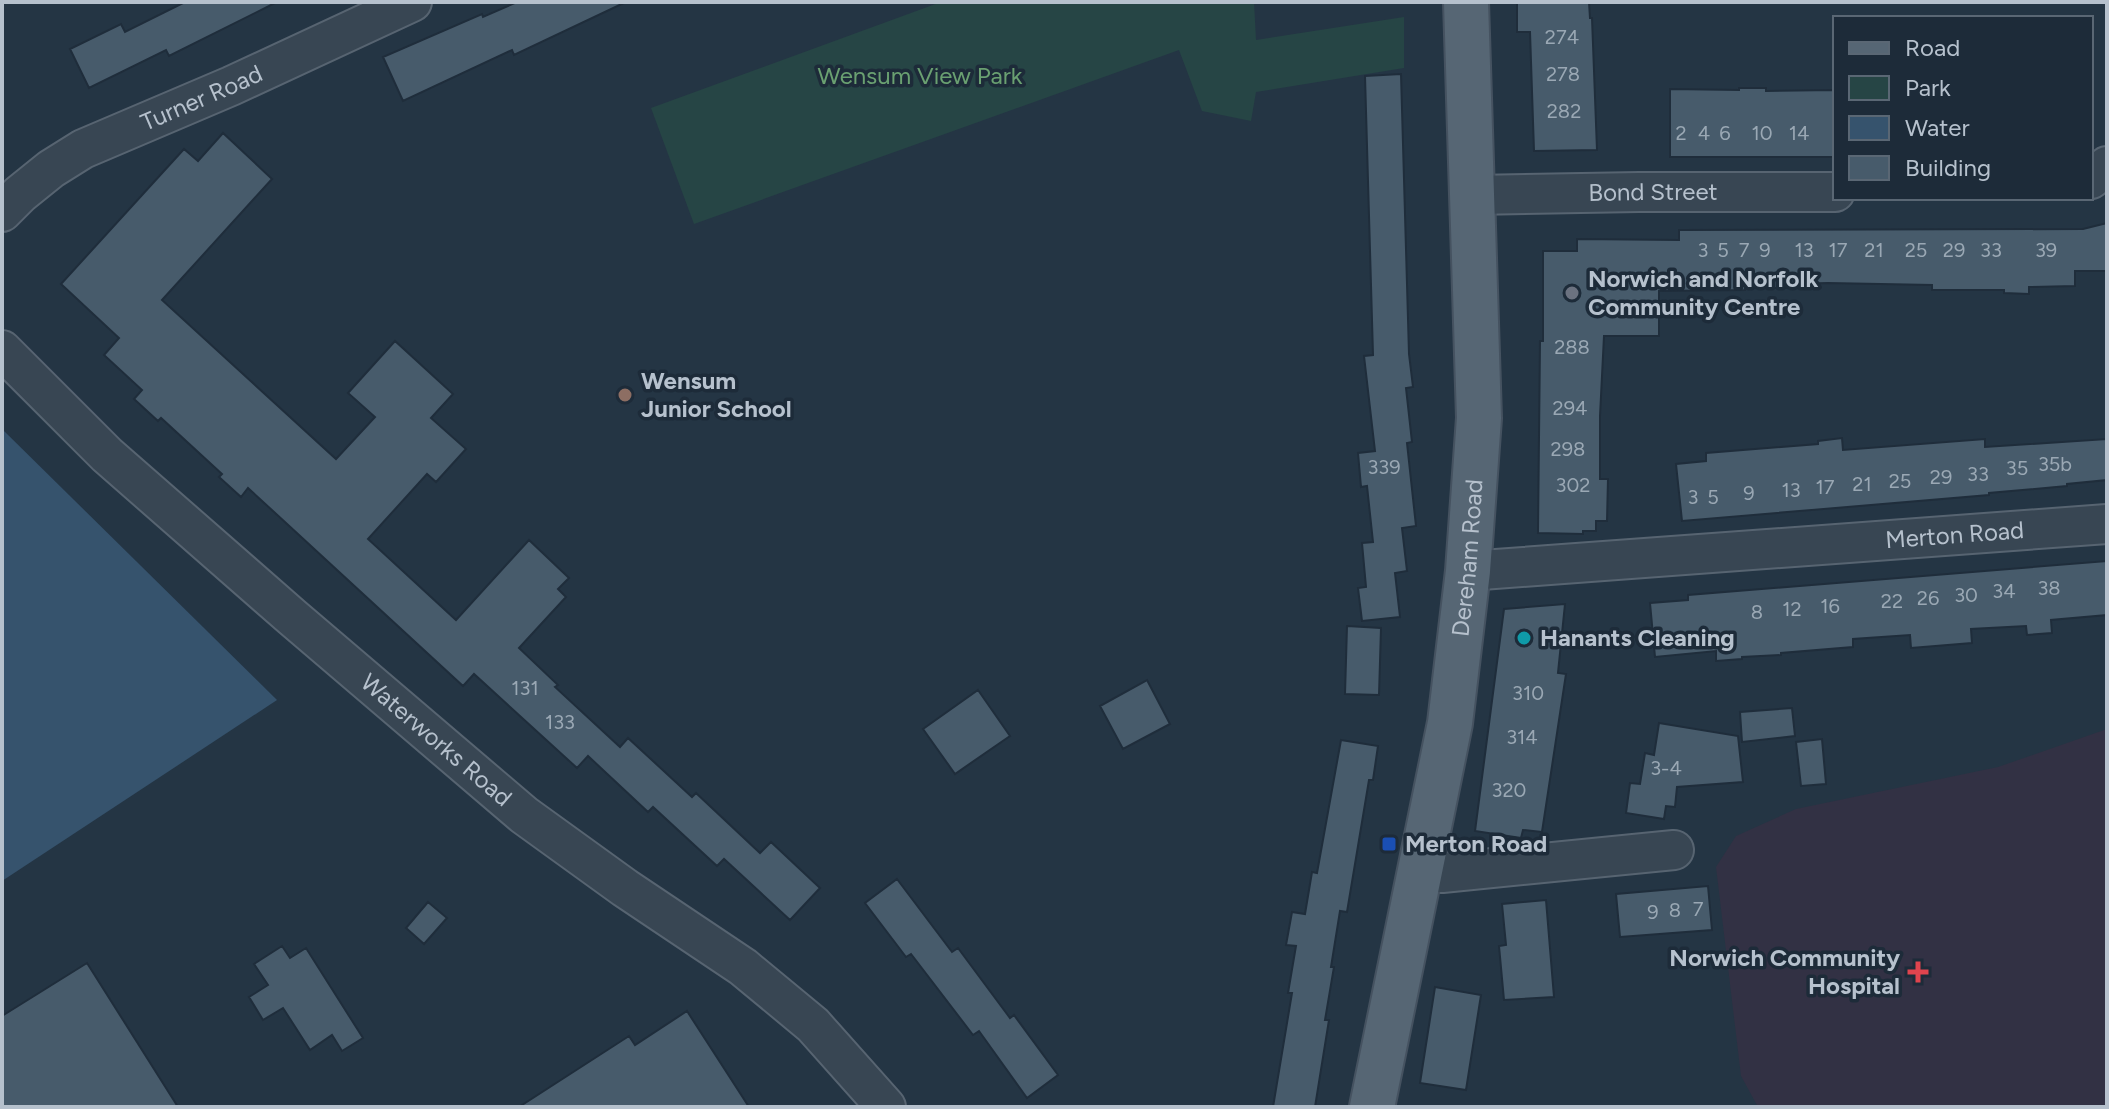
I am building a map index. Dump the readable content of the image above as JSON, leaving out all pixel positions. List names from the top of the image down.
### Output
{
  "streets": {
    "main road": ["Dereham Road"],
    "street": [
      "Turner Road",
      "Bond Street",
      "Merton Road",
      "Waterworks Road"
    ]
  },
  "crossings": [
    ["Bond Street", "Dereham Road"],
    ["Merton Road", "Dereham Road"]
  ],
  "parks": ["Wensum View Park"],
  "places": {
    "other": ["Norwich and Norfolk Community Centre", "Wensum Junior School", "Hanants Cleaning"],
    "transit": ["Merton Road"],
    "health": ["Norwich Community Hospital"]
  },
  "house_numbers": [
    "274",
    "278",
    "282",
    "2",
    "4",
    "6",
    "10",
    "14",
    "3",
    "5",
    "7",
    "9",
    "13",
    "17",
    "21",
    "25",
    "29",
    "33",
    "39",
    "288",
    "294",
    "298",
    "35b",
    "339",
    "35",
    "33",
    "29",
    "25",
    "21",
    "302",
    "17",
    "13",
    "9",
    "3",
    "5",
    "38",
    "34",
    "30",
    "26",
    "22",
    "16",
    "12",
    "8",
    "131",
    "310",
    "133",
    "314",
    "3-4",
    "320",
    "7",
    "8",
    "9"
  ],
  "legend": [
    "Road",
    "Park",
    "Water",
    "Building"
  ]
}
